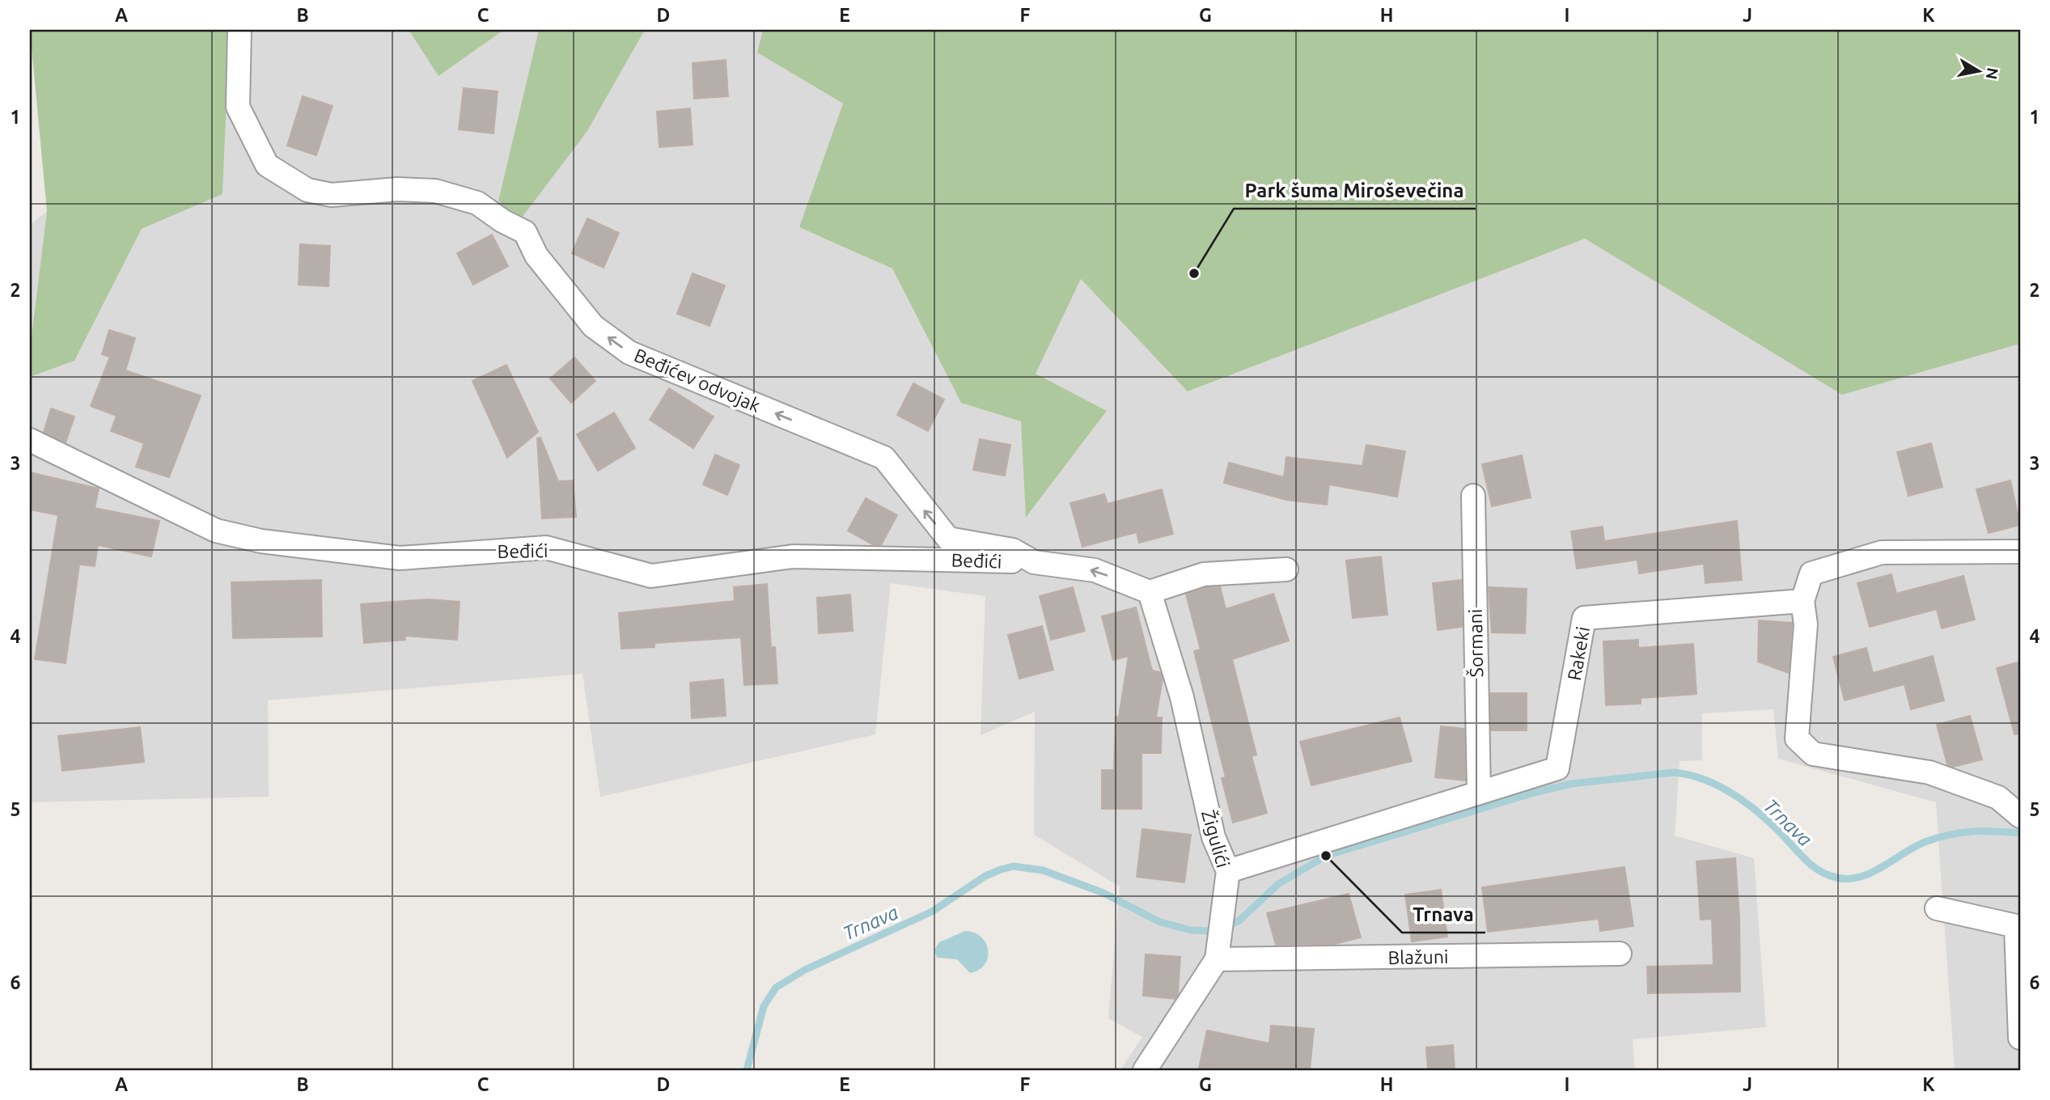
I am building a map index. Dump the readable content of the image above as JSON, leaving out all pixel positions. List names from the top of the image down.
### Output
{
  "streets": {
    "street": [
      "Beđićev odvojak",
      "Beđići",
      "Šormani",
      "Rakeki",
      "Žigulići",
      "Blažuni"
    ]
  },
  "crossings": [
    ["Beđićev odvojak", "Beđići"],
    ["Beđićev odvojak", "Žigulići"],
    ["Šormani", "Rakeki"],
    ["Rakeki", "Žigulići"],
    ["Žigulići", "Blažuni"]
  ],
  "one_way": ["Beđićev odvojak"],
  "water": ["Trnava"],
  "places": ["Park šuma Miroševečina", "Trnava"],
  "north": "right",
  "grid": {
    "columns": [
      "A",
      "B",
      "C",
      "D",
      "E",
      "F",
      "G",
      "H",
      "I",
      "J",
      "K"
    ],
    "rows": [
      "1",
      "2",
      "3",
      "4",
      "5",
      "6"
    ]
  }
}
